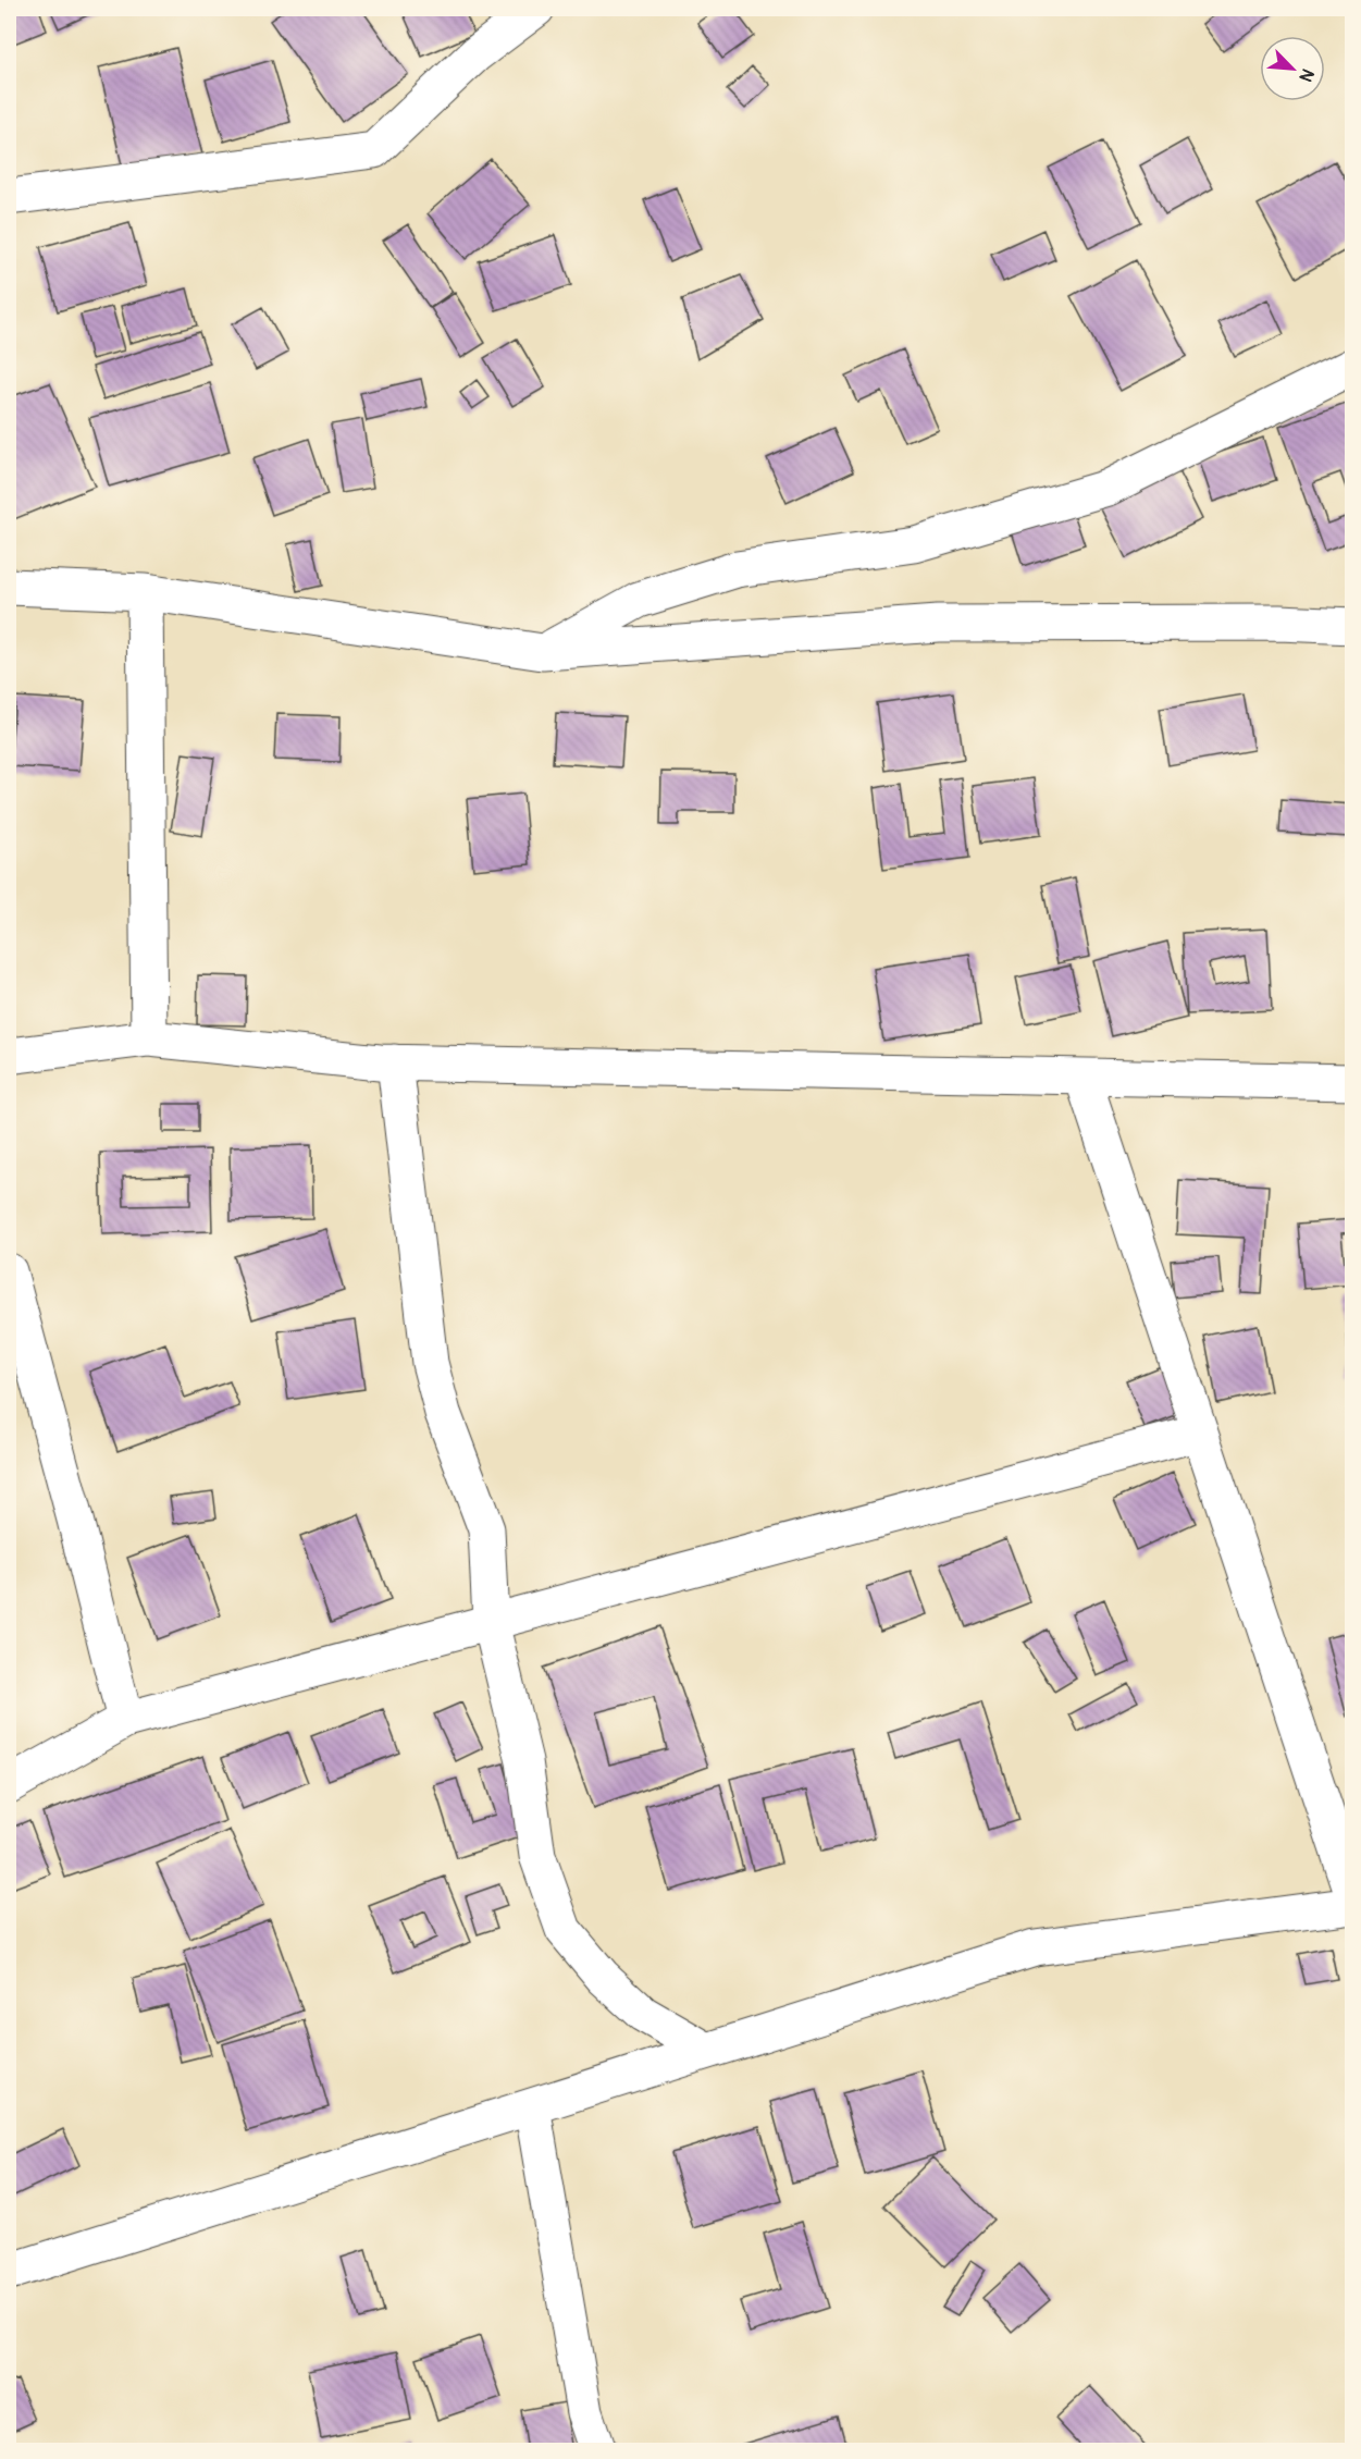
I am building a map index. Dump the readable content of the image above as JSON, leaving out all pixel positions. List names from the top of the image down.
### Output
{
  "north": "bottom right"
}
